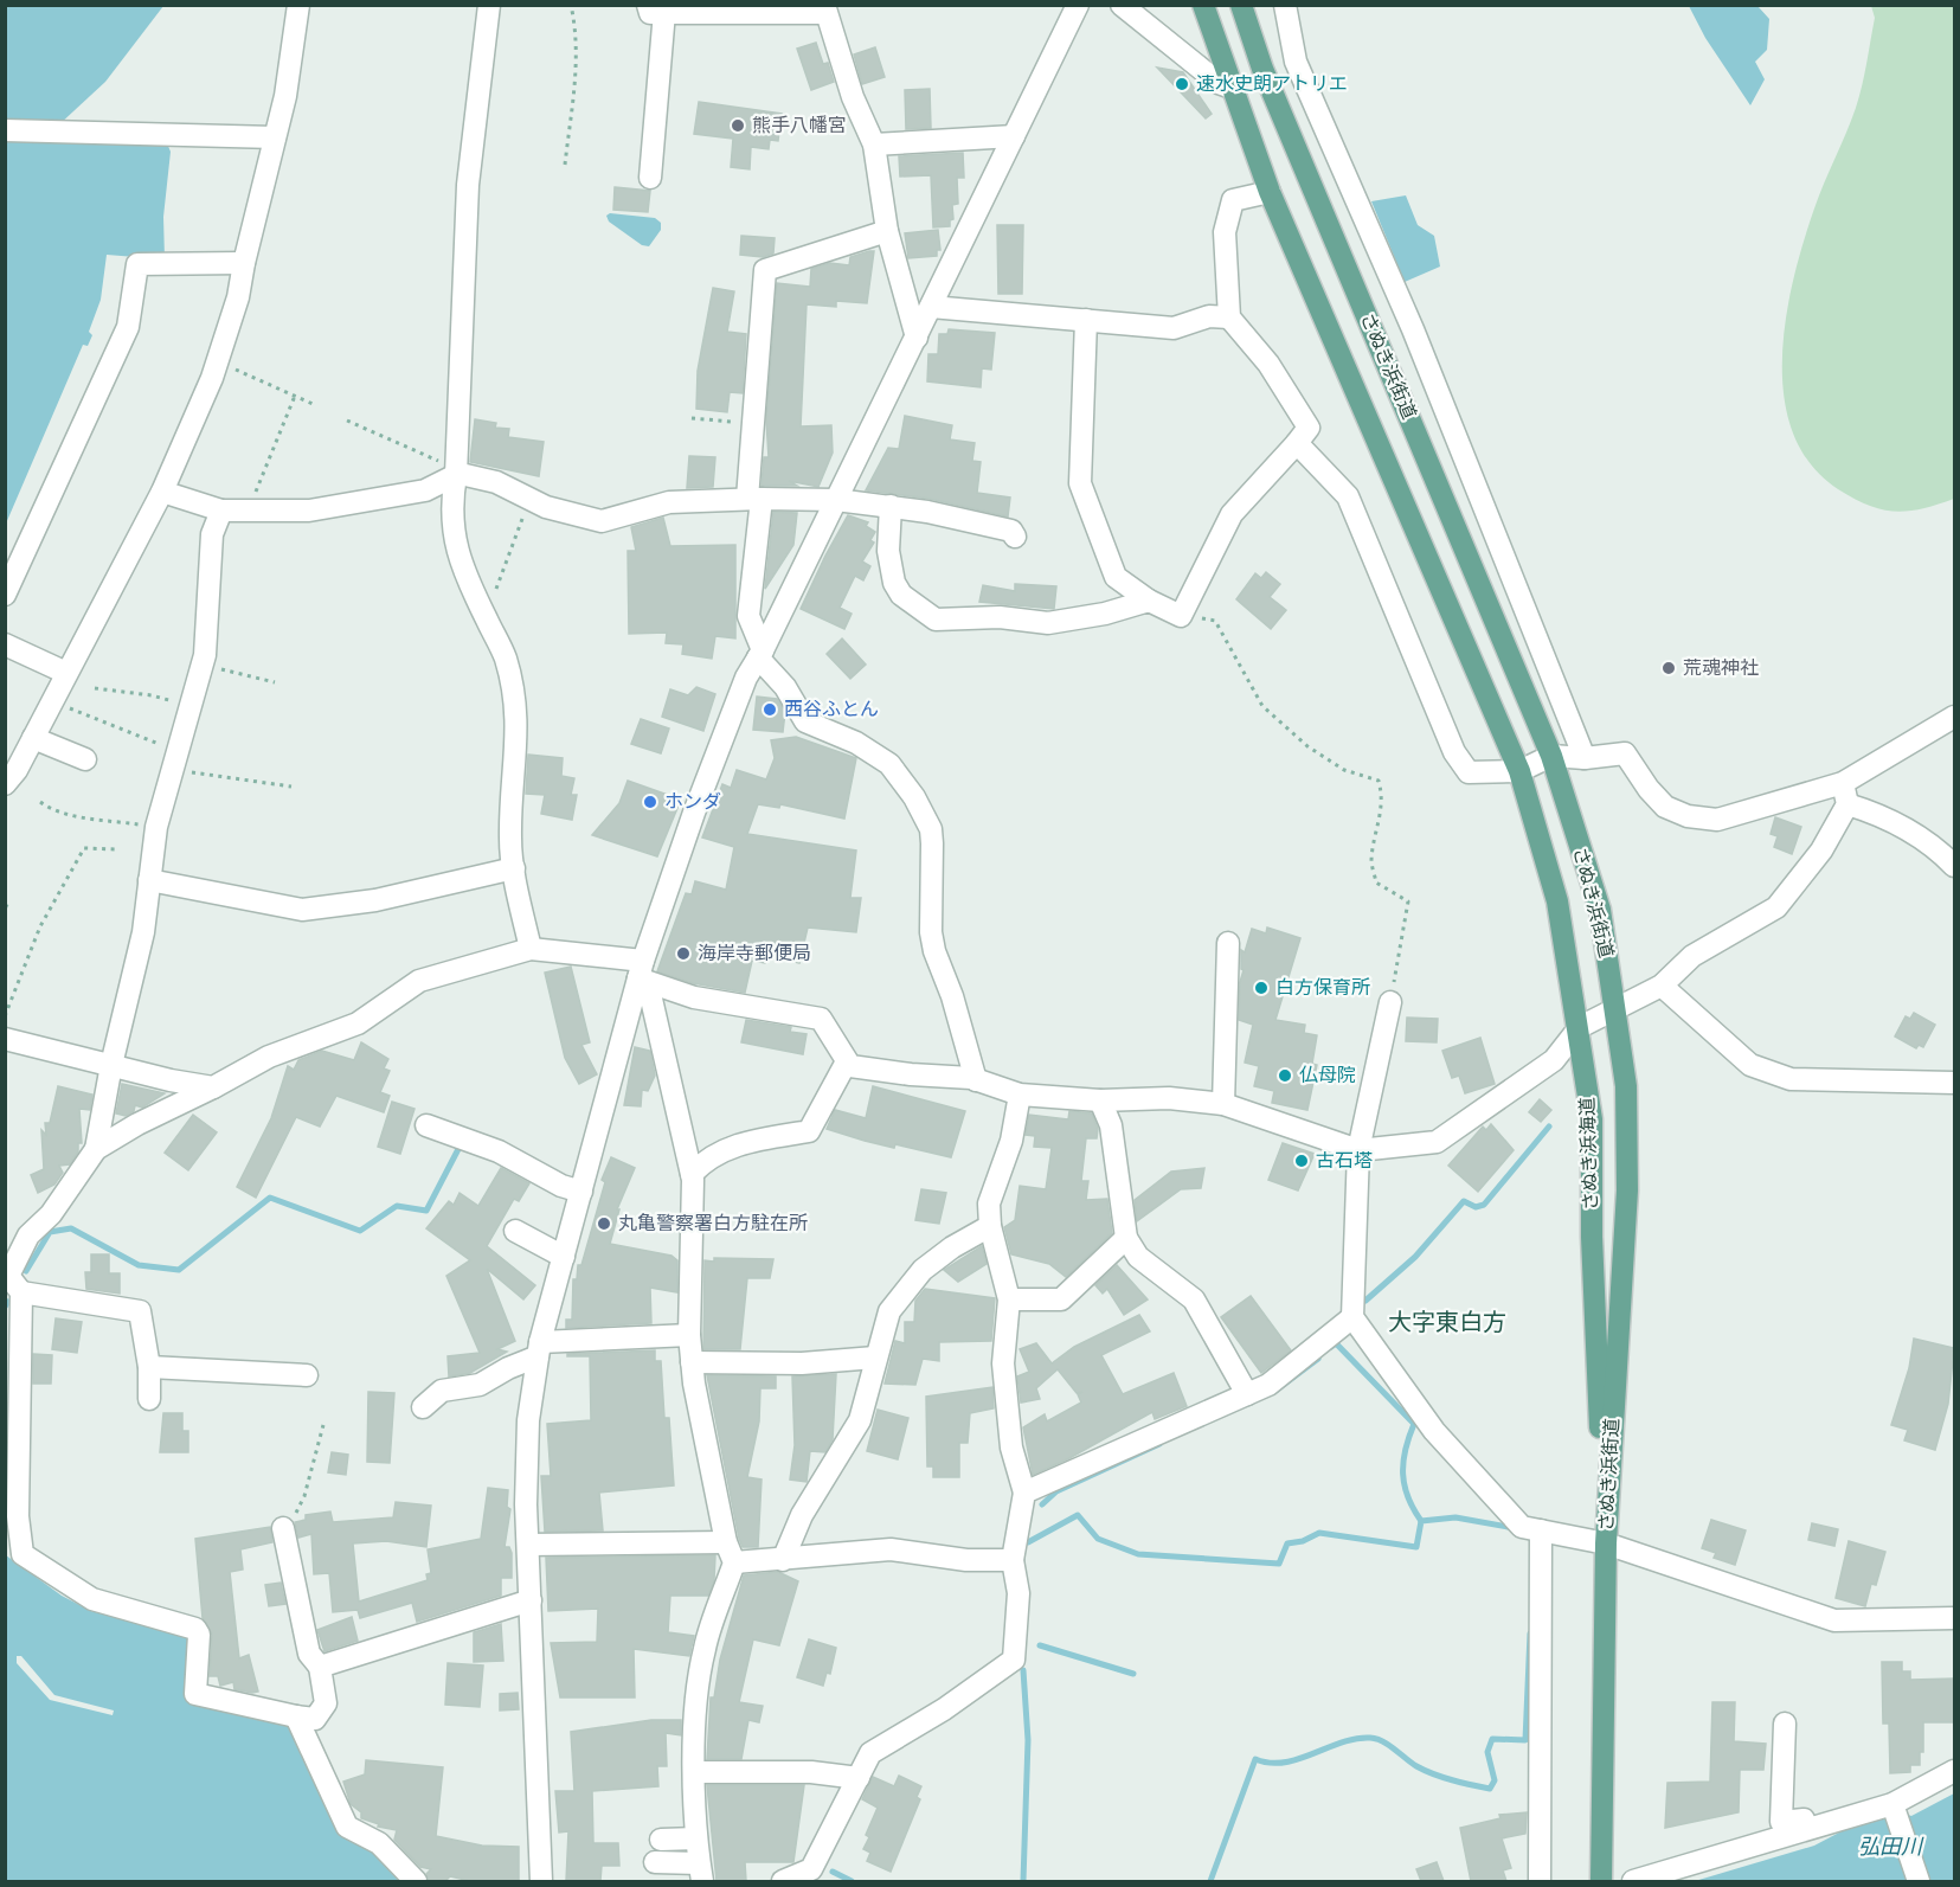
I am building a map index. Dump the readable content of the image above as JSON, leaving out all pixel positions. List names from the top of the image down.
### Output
{
  "streets": {
    "main road": ["さぬき浜街道", "さぬき浜海道"]
  },
  "crossings": [
    ["さぬき浜街道", "さぬき浜海道"]
  ],
  "districts": ["大字東白方"],
  "water": ["弘田川"],
  "places": [
    "速水史朗アトリエ",
    "熊手八幡宮",
    "荒魂神社",
    "西谷ふとん",
    "ホンダ",
    "海岸寺郵便局",
    "白方保育所",
    "仏母院",
    "古石塔",
    "丸亀警察署白方駐在所"
  ]
}
